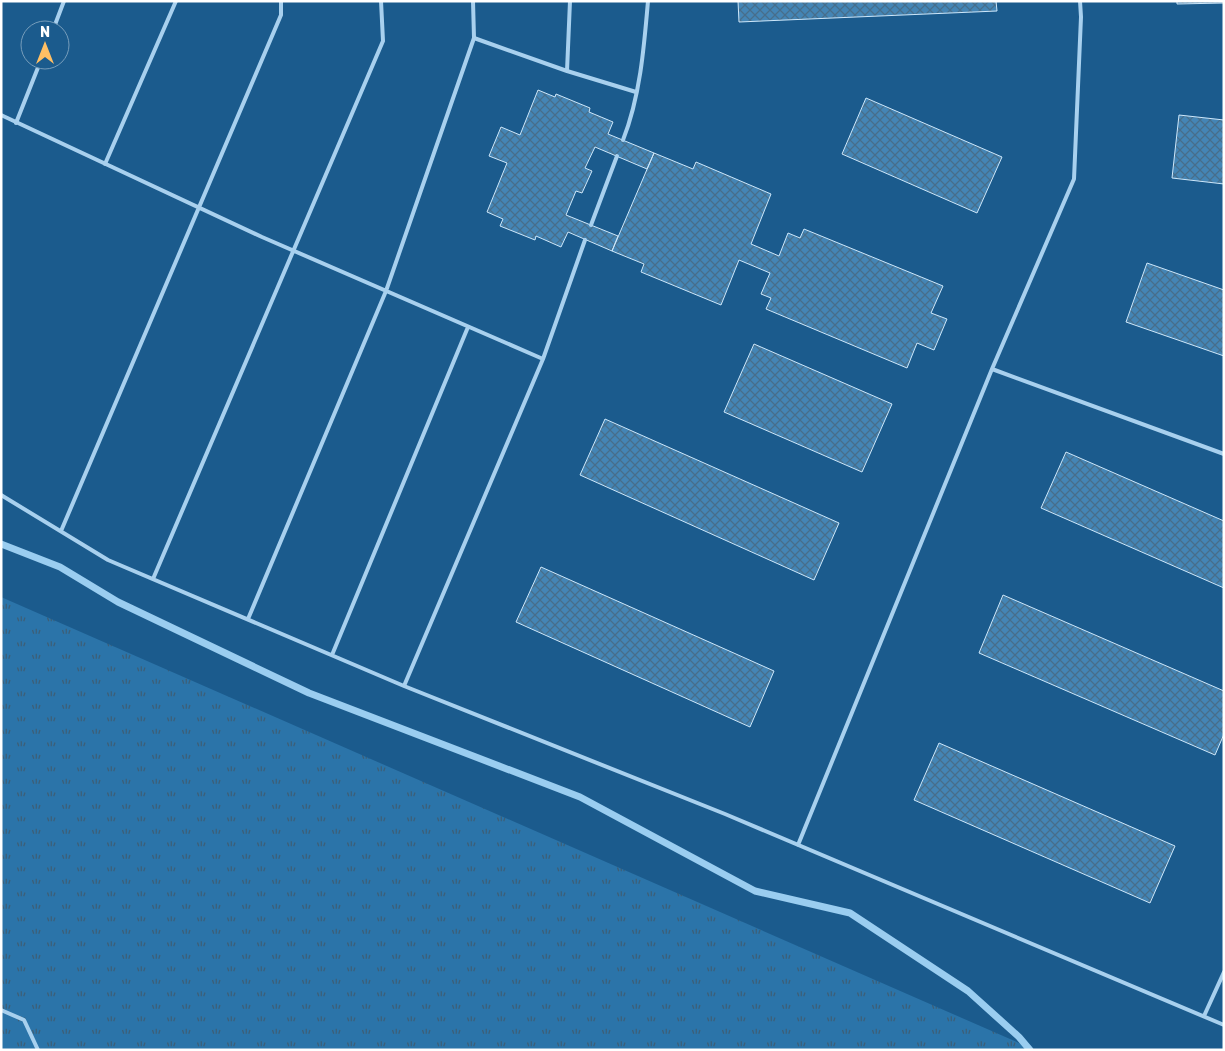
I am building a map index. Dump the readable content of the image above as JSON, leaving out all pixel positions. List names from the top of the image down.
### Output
{
  "north": "top"
}
